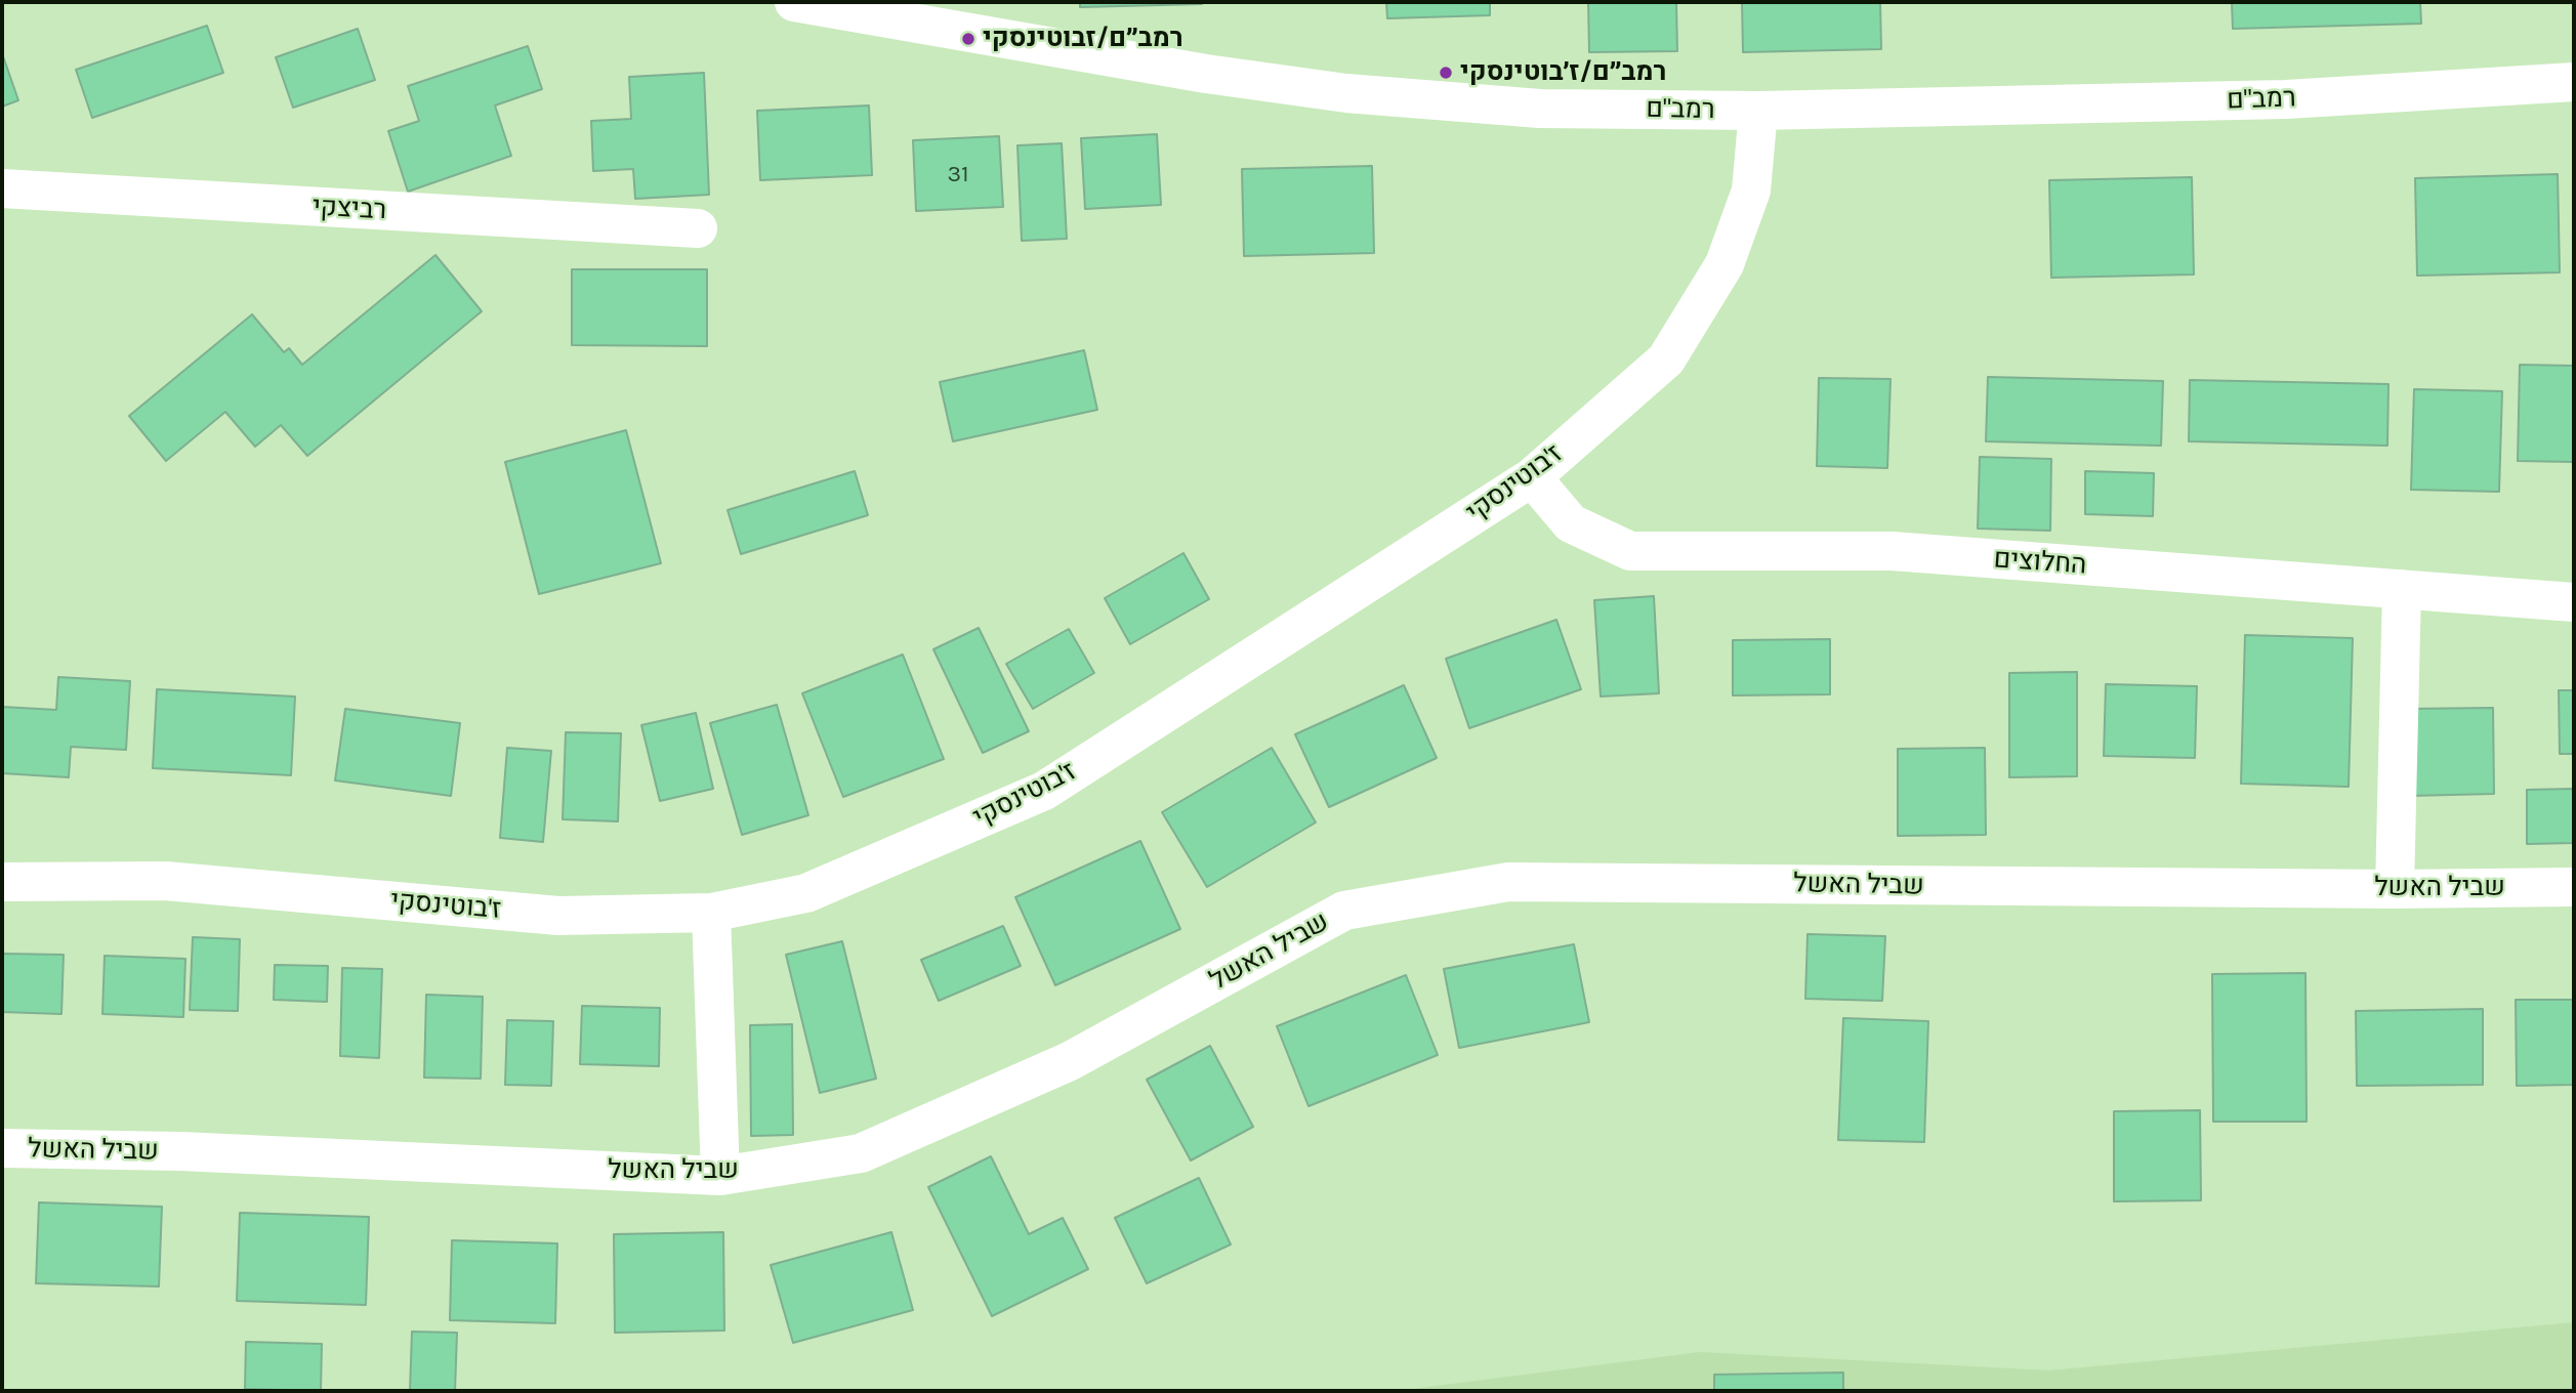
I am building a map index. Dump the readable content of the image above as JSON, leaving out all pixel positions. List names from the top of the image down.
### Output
{
  "streets": {
    "street": [
      "רמב\"ם",
      "רביצקי",
      "ז'בוטינסקי",
      "החלוצים",
      "שביל האשל"
    ]
  },
  "crossings": [
    ["רמב\"ם", "ז'בוטינסקי"],
    ["ז'בוטינסקי", "החלוצים"]
  ],
  "places": ["רמב״ם/זבוטינסקי", "רמב״ם/ז׳בוטינסקי"],
  "house_numbers": ["31"]
}
